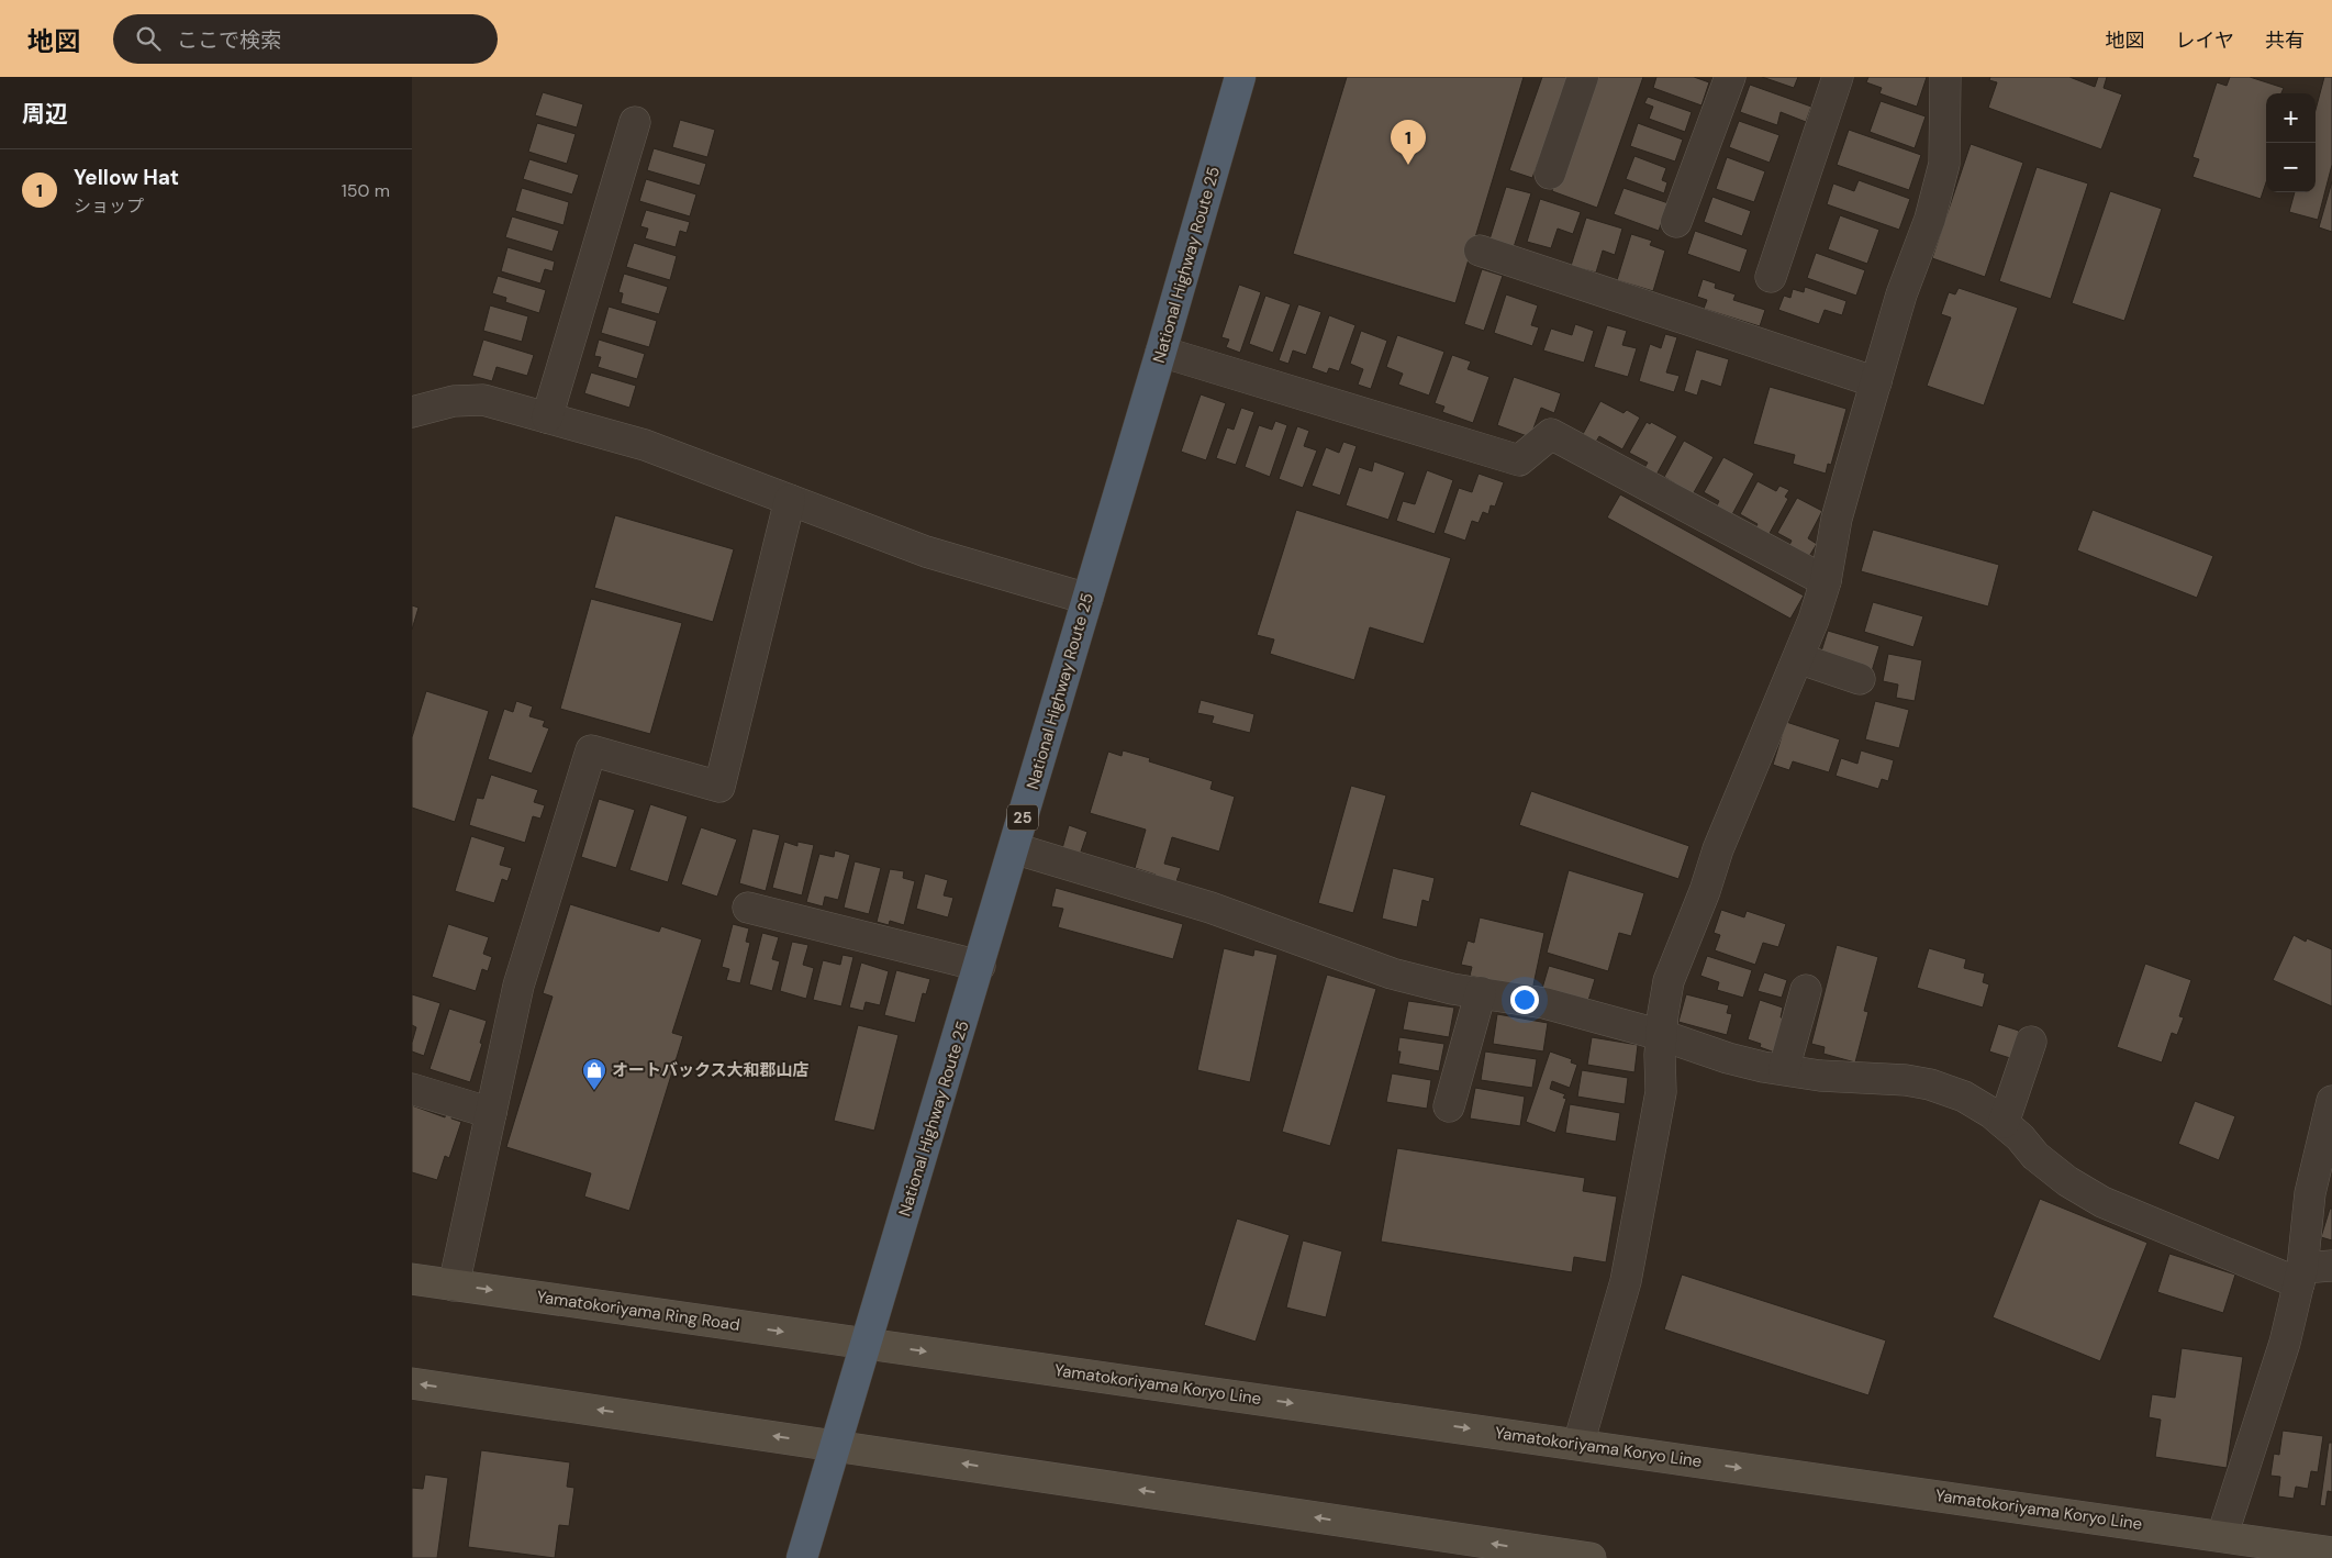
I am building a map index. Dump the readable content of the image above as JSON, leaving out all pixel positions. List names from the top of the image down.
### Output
{
  "streets": {
    "highway": ["National Highway Route 25", "25"],
    "main road": ["Yamatokoriyama Ring Road", "Yamatokoriyama Koryo Line"]
  },
  "crossings": [
    ["National Highway Route 25", "Yamatokoriyama Ring Road"],
    ["National Highway Route 25", "Yamatokoriyama Koryo Line"],
    ["Yamatokoriyama Ring Road", "Yamatokoriyama Koryo Line"]
  ],
  "places": {
    "shop": ["オートバックス大和郡山店"]
  },
  "page": {
    "header": "地図",
    "search": "ここで検索",
    "nav": ["地図", "レイヤ", "共有"],
    "heading": "周辺",
    "map_buttons": ["+", "−"],
    "pins": "1",
    "list": [
      {
        "mark": "1",
        "name": "Yellow Hat",
        "note": "ショップ",
        "value": "150 m"
      }
    ]
  }
}
